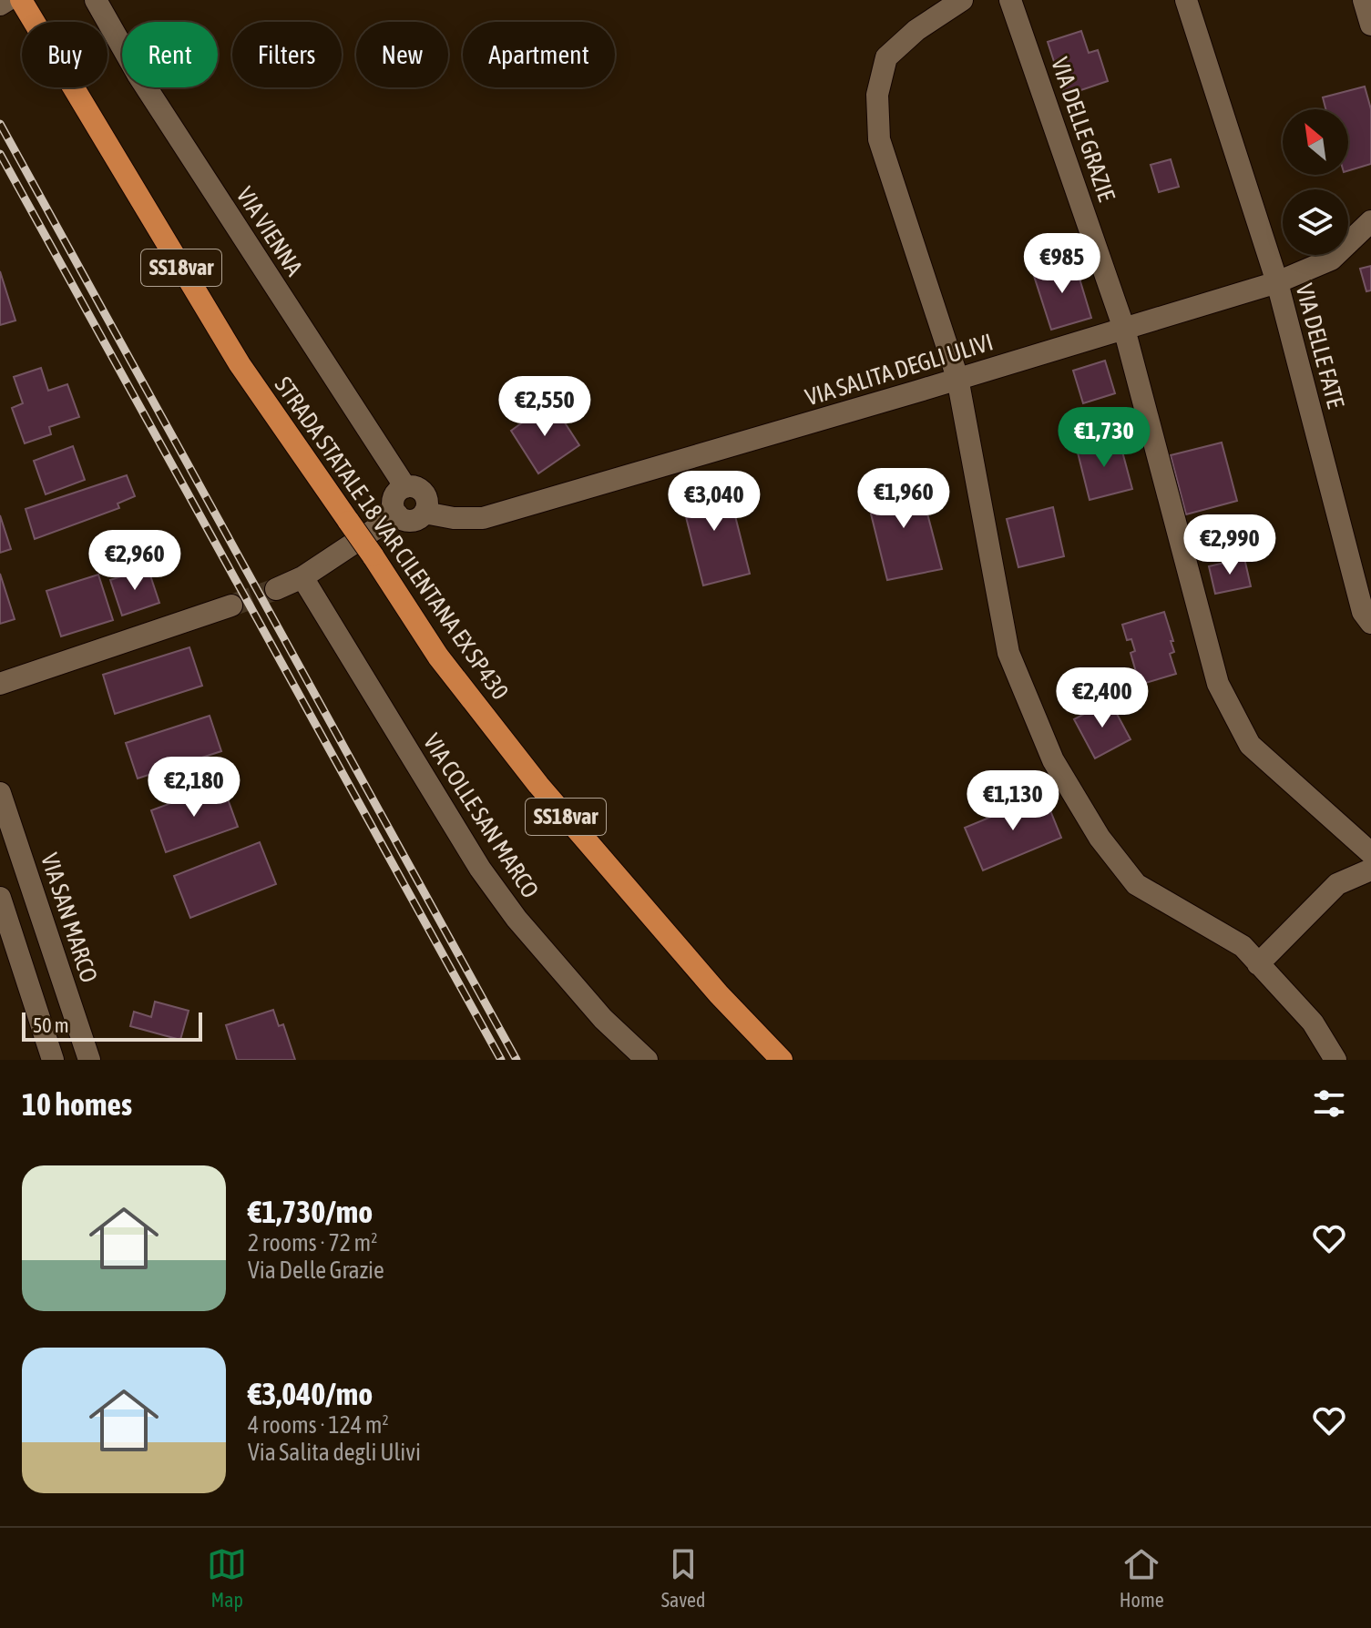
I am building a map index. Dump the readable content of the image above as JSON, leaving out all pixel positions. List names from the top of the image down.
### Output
{
  "streets": {
    "highway": ["SS18var", "STRADA STATALE 18 VAR CILENTANA EX SP430"],
    "street": [
      "VIA DELLE GRAZIE",
      "VIA VIENNA",
      "VIA DELLE FATE",
      "VIA SALITA DEGLI ULIVI",
      "VIA COLLE SAN MARCO",
      "VIA SAN MARCO"
    ]
  },
  "crossings": [
    ["VIA DELLE GRAZIE", "VIA SALITA DEGLI ULIVI"],
    ["VIA VIENNA", "VIA SALITA DEGLI ULIVI"],
    ["VIA DELLE FATE", "VIA SALITA DEGLI ULIVI"]
  ],
  "scale_bar": "50 m",
  "north": "top left",
  "page": {
    "chip": [
      "Buy",
      "Rent",
      "Filters",
      "New",
      "Apartment"
    ],
    "price": [
      "€985",
      "€2,550",
      "€1,730",
      "€1,960",
      "€3,040",
      "€2,990",
      "€2,960",
      "€2,400",
      "€2,180",
      "€1,130"
    ],
    "scale": "50 m",
    "heading": "10 homes",
    "list": [
      {
        "name": "€1,730/mo",
        "note": "2 rooms · 72 m² · Via Delle Grazie"
      },
      {
        "name": "€3,040/mo",
        "note": "4 rooms · 124 m² · Via Salita degli Ulivi"
      }
    ],
    "tabs": ["Map", "Saved", "Home"]
  }
}
